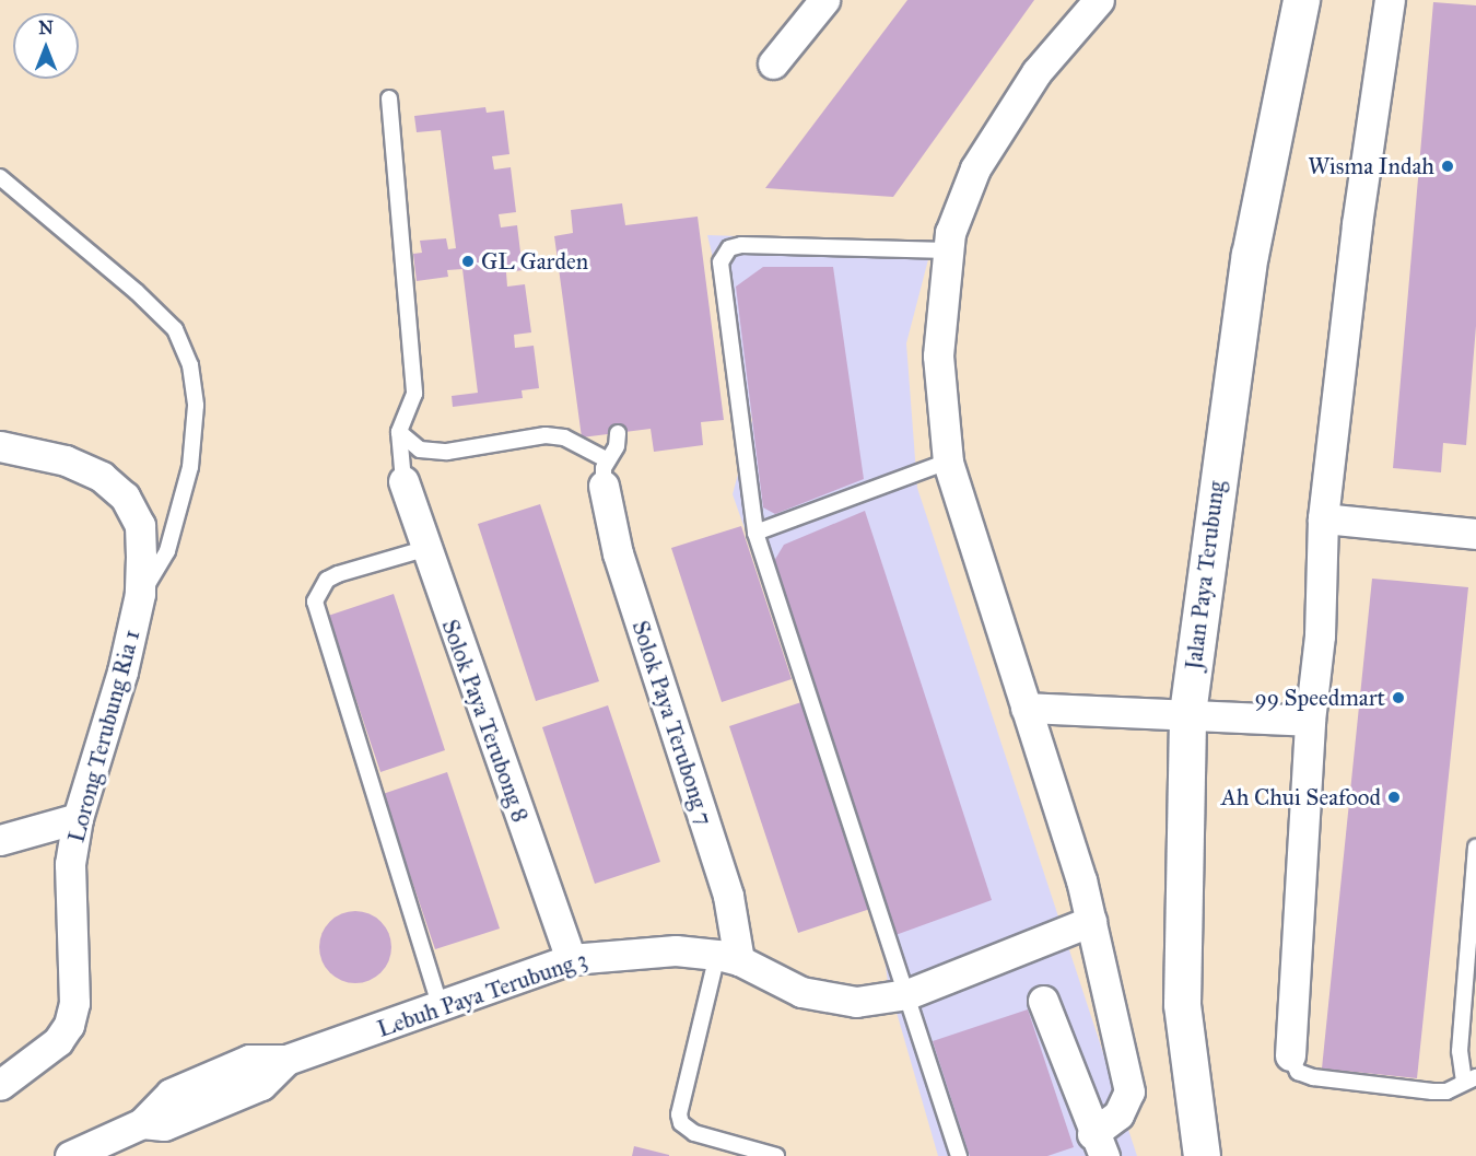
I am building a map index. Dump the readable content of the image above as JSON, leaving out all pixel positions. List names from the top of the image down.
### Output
{
  "streets": {
    "main road": ["Jalan Paya Terubung"],
    "street": [
      "Solok Paya Terubong 8",
      "Solok Paya Terubong 7",
      "Lorong Terubung Ria 1",
      "Lebuh Paya Terubung 3"
    ]
  },
  "crossings": [
    ["Solok Paya Terubong 8", "Lebuh Paya Terubung 3"],
    ["Solok Paya Terubong 7", "Lebuh Paya Terubung 3"]
  ],
  "places": [
    "Wisma Indah",
    "GL Garden",
    "99 Speedmart",
    "Ah Chui Seafood"
  ],
  "north": "top"
}
